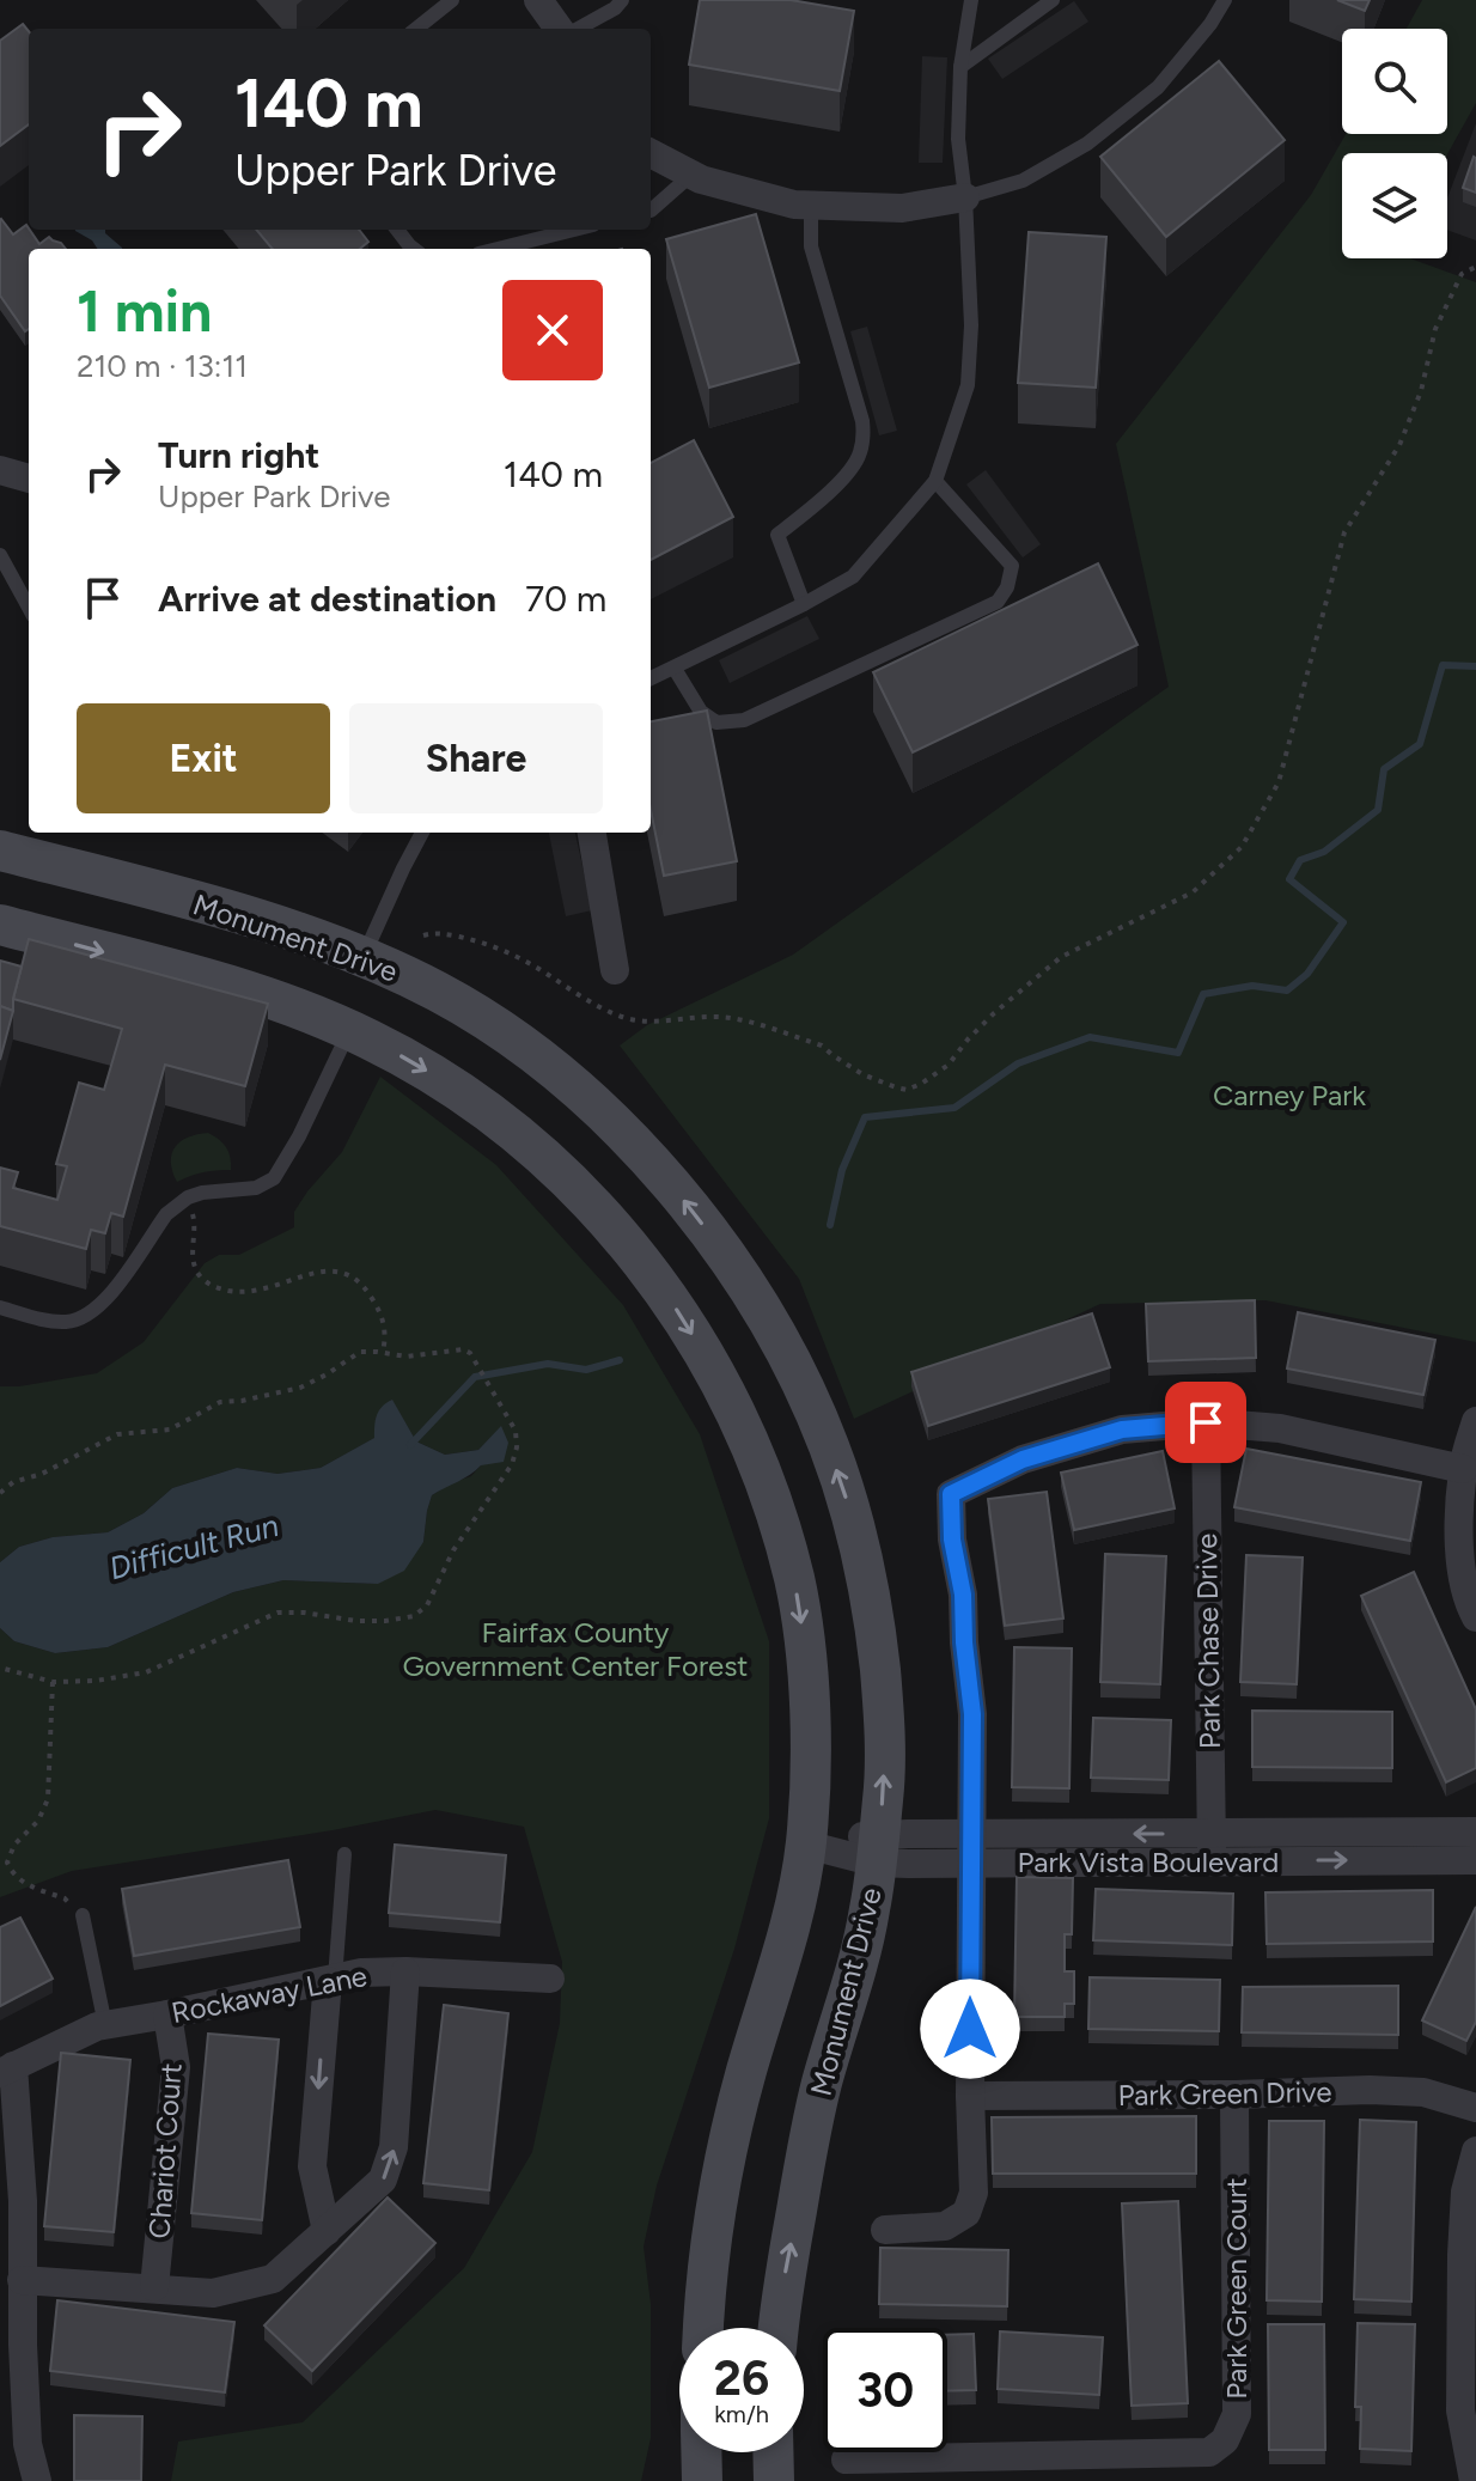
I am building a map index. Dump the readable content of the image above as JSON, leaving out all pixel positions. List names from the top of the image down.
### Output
{
  "streets": {
    "main road": ["Monument Drive"],
    "street": [
      "Park Chase Drive",
      "Park Vista Boulevard",
      "Rockaway Lane",
      "Park Green Drive",
      "Chariot Court",
      "Park Green Court"
    ]
  },
  "crossings": [
    ["Monument Drive", "Park Vista Boulevard"],
    ["Park Chase Drive", "Park Vista Boulevard"],
    ["Rockaway Lane", "Chariot Court"],
    ["Park Green Drive", "Park Green Court"]
  ],
  "water": ["Difficult Run"],
  "parks": ["Carney Park", "Fairfax County Government Center Forest"],
  "page": {
    "turn": ["140 m", "Upper Park Drive"],
    "heading": ["1 min", "210 m · 13:11"],
    "list": [
      {
        "name": "Turn right",
        "note": "Upper Park Drive",
        "value": "140 m"
      },
      {
        "name": "Arrive at destination",
        "value": "70 m"
      }
    ],
    "buttons": ["Exit", "Share"],
    "speed": "26 km/h",
    "limit": "30"
  }
}
